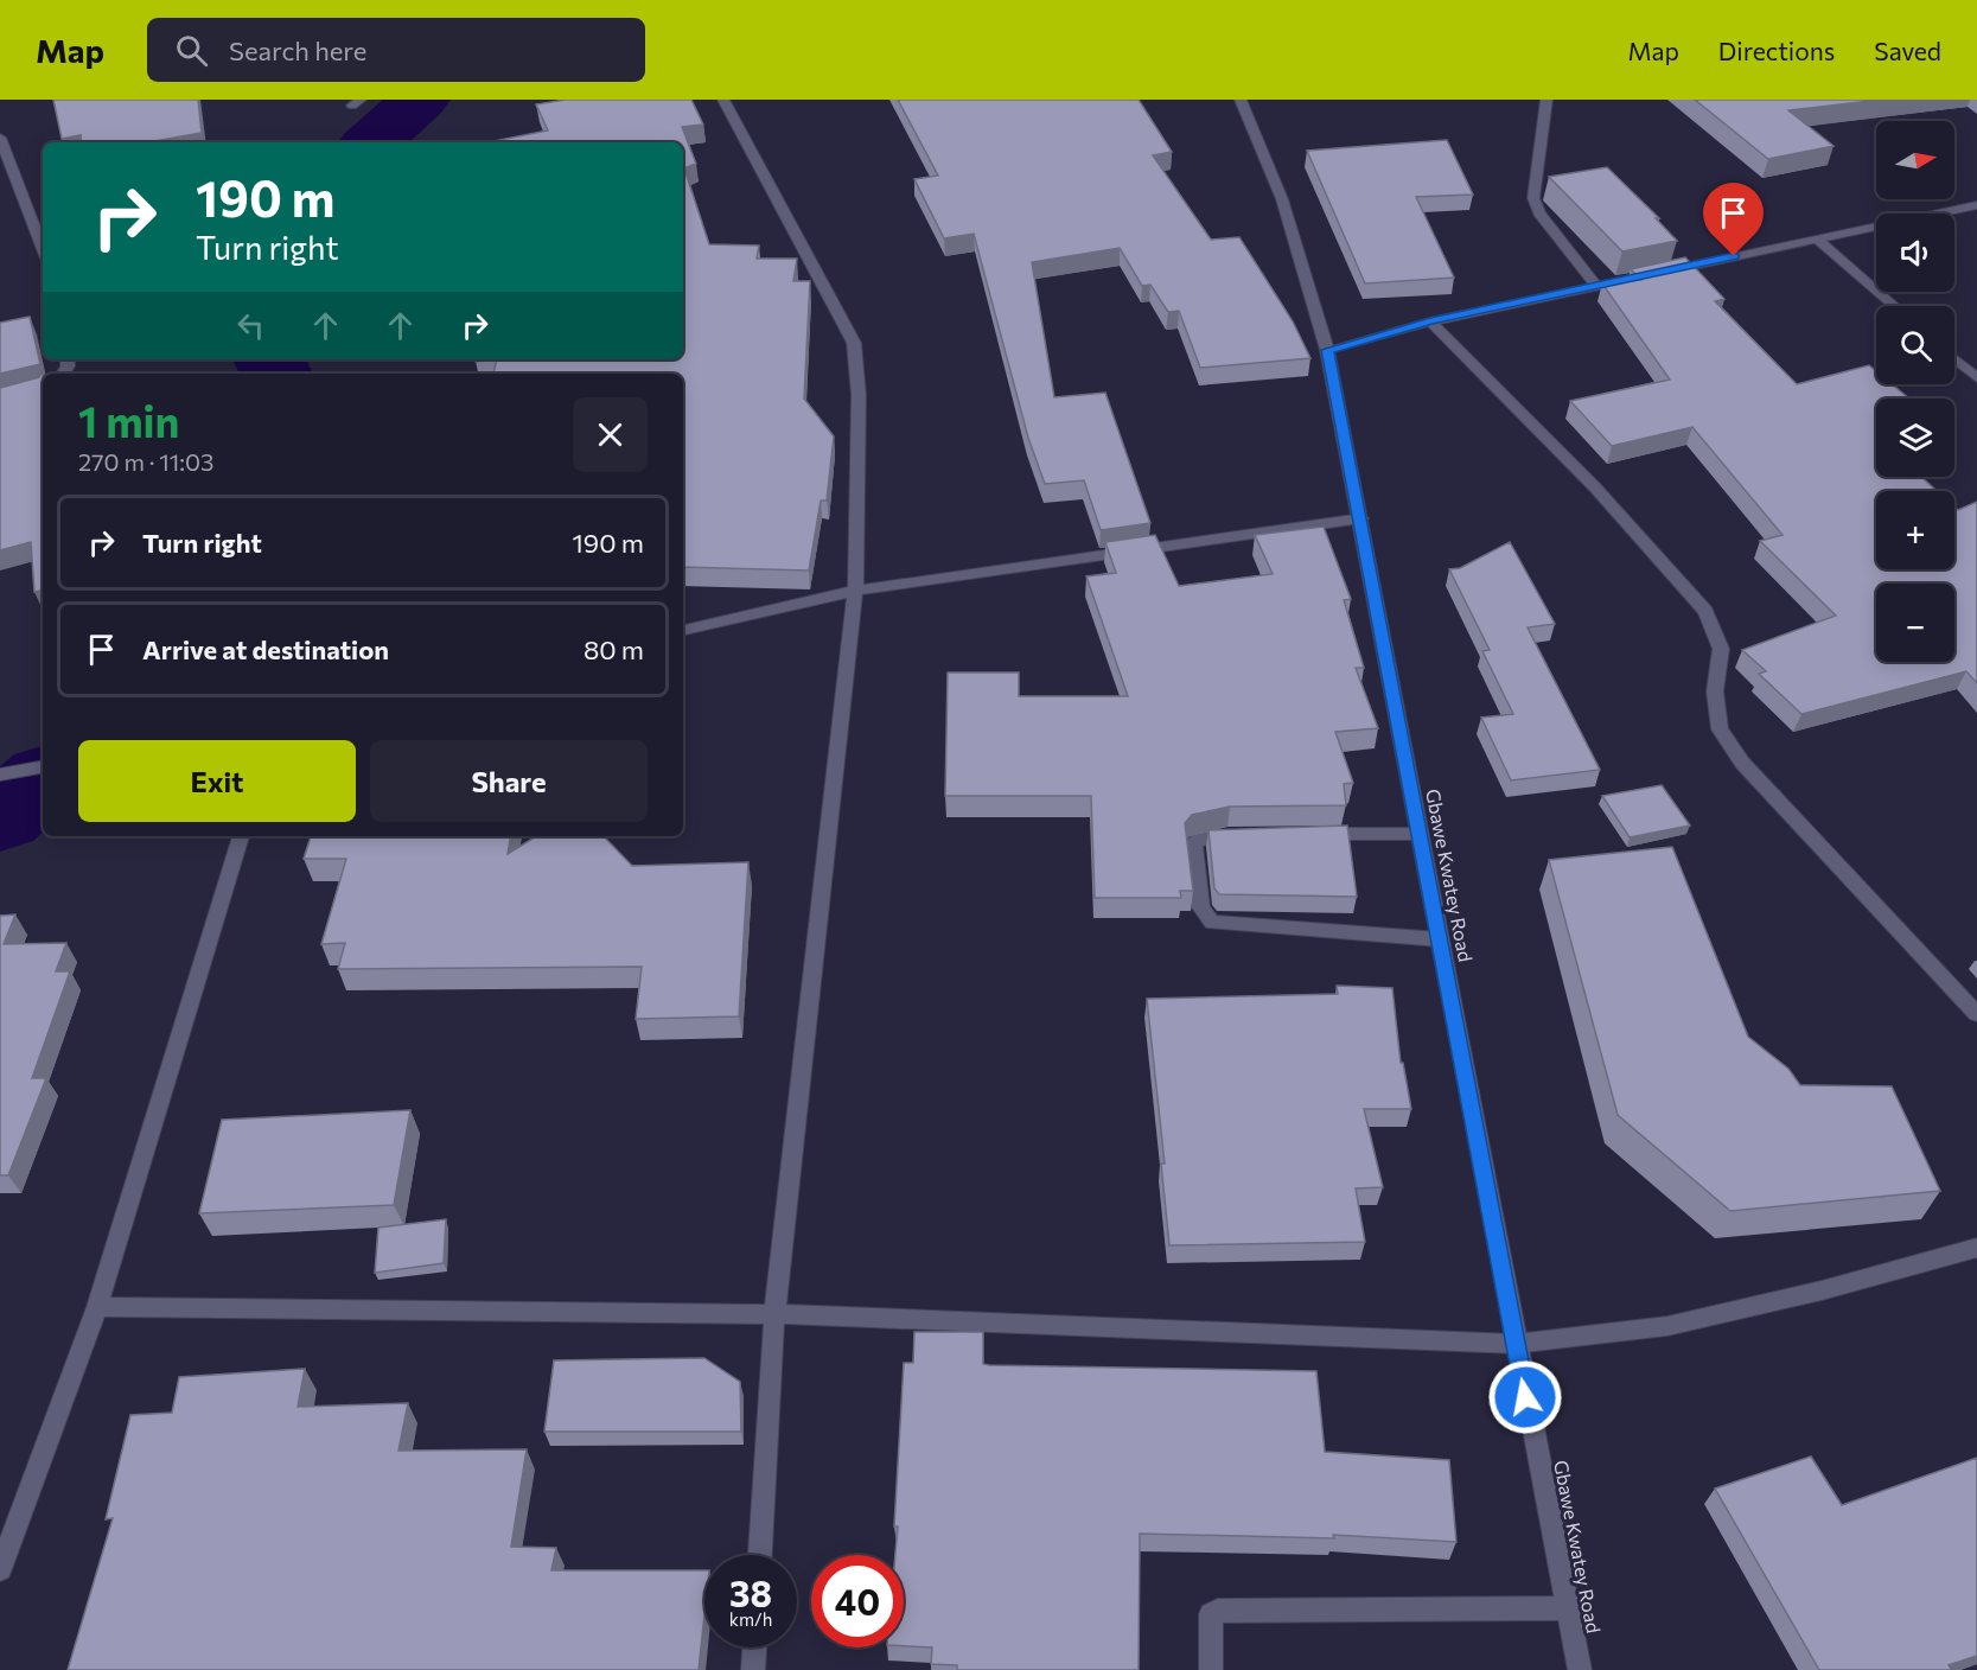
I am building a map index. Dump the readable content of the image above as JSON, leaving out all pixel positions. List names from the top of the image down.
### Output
{
  "streets": {
    "street": ["Gbawe Kwatey Road"]
  },
  "north": "right",
  "page": {
    "header": "Map",
    "search": "Search here",
    "nav": ["Map", "Directions", "Saved"],
    "map_buttons": ["+", "−"],
    "turn": ["190 m", "Turn right"],
    "heading": ["1 min", "270 m · 11:03"],
    "list": [
      {
        "name": "Turn right",
        "value": "190 m"
      },
      {
        "name": "Arrive at destination",
        "value": "80 m"
      }
    ],
    "buttons": ["Exit", "Share"],
    "speed": "38 km/h",
    "limit": "40"
  }
}
